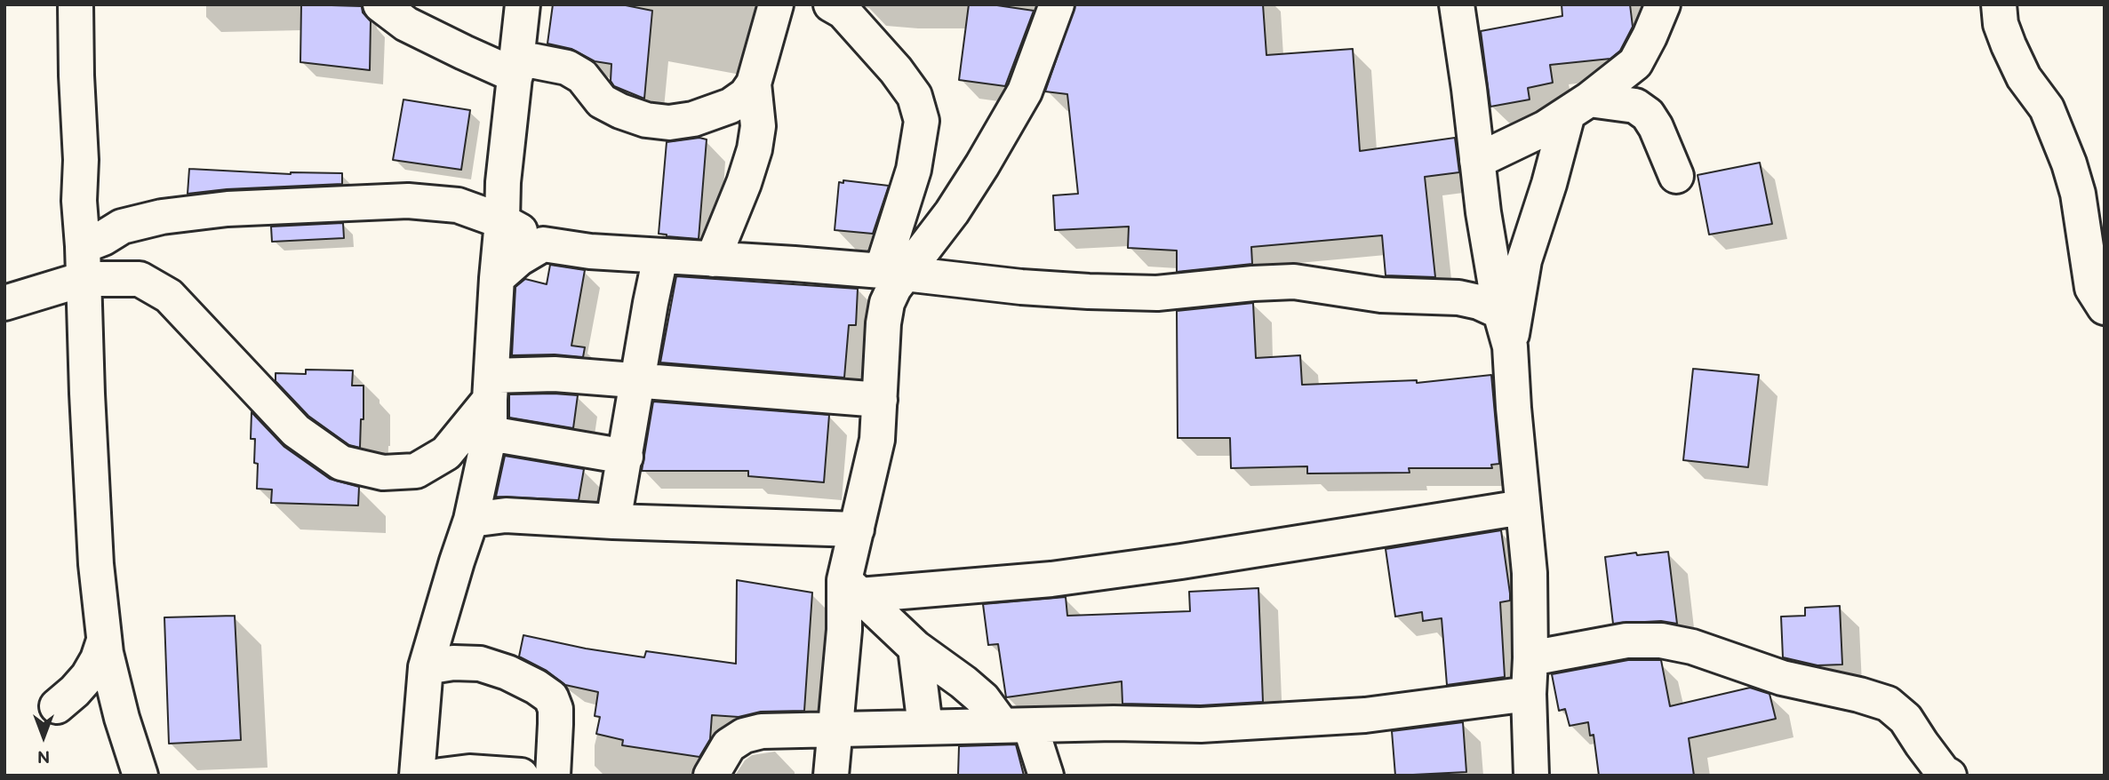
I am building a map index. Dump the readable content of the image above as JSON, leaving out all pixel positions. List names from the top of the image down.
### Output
{
  "north": "bottom"
}
